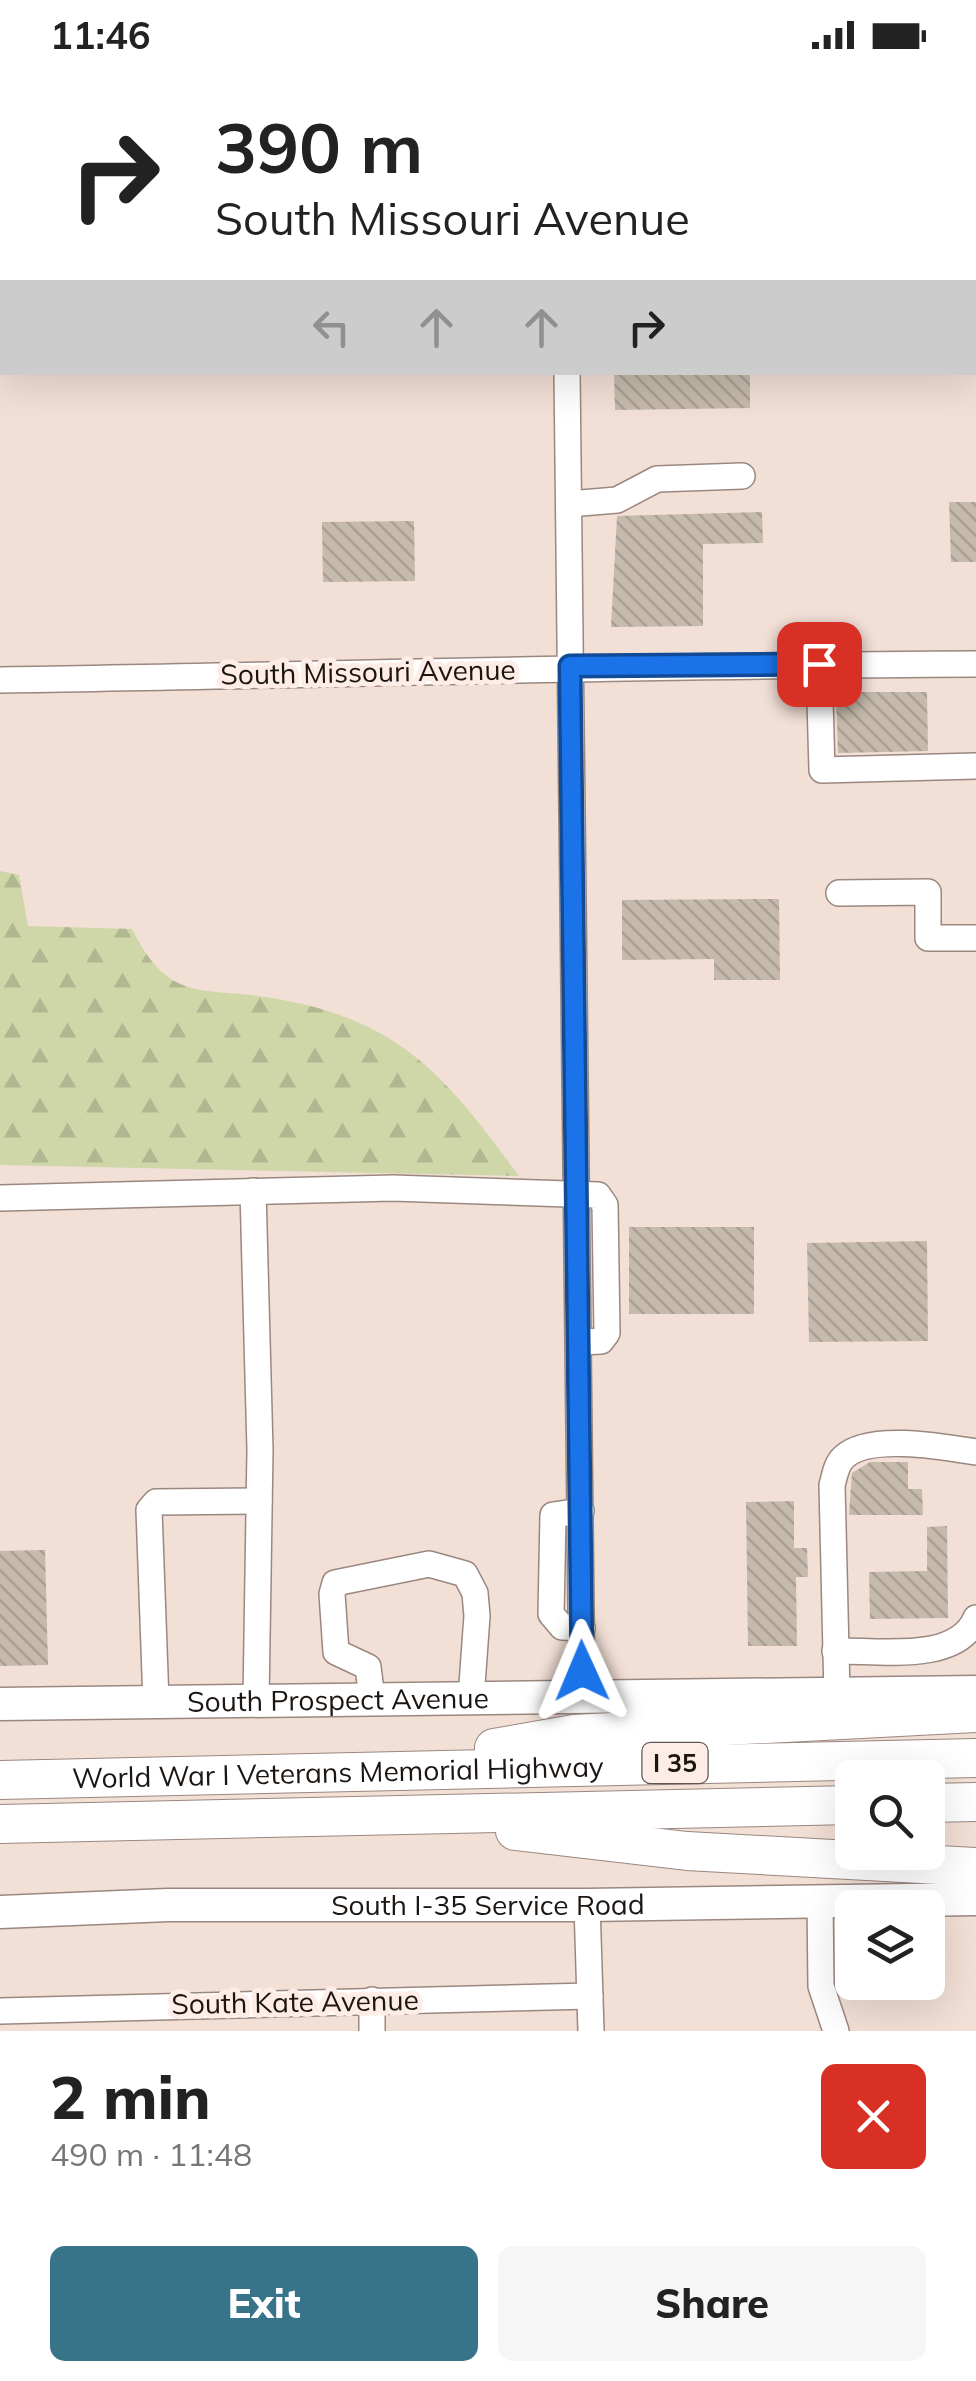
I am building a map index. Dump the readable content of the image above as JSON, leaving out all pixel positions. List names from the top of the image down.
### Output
{
  "streets": {
    "highway": ["I 35", "World War I Veterans Memorial Highway"],
    "main road": ["South Prospect Avenue", "South I-35 Service Road"],
    "street": ["South Missouri Avenue", "South Kate Avenue"]
  },
  "page": {
    "status": "11:46",
    "turn": ["390 m", "South Missouri Avenue"],
    "heading": ["2 min", "490 m · 11:48"],
    "buttons": ["Exit", "Share"]
  }
}
